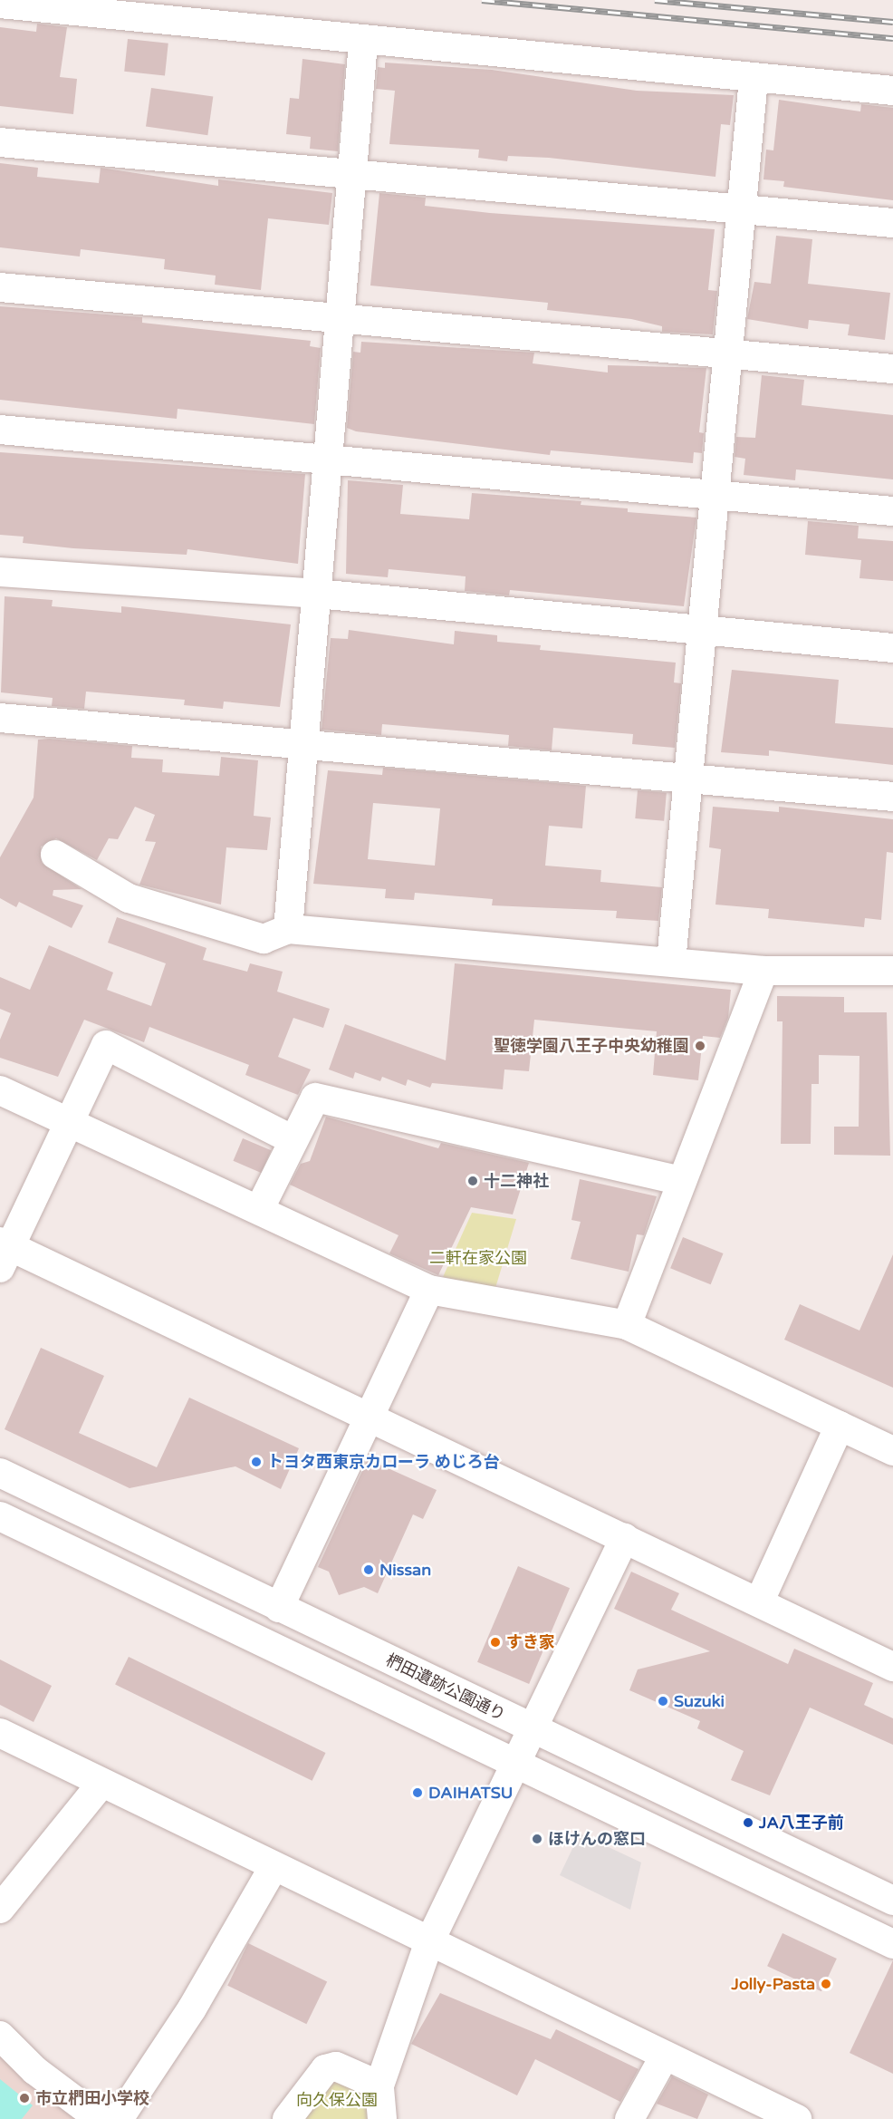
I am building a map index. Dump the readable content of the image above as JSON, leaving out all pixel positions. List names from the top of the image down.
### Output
{
  "streets": {
    "street": ["椚田遺跡公園通り"]
  },
  "parks": ["二軒在家公園", "向久保公園"],
  "places": [
    "聖徳学園八王子中央幼稚園",
    "十二神社",
    "トヨタ西東京カローラ めじろ台",
    "Nissan",
    "すき家",
    "Suzuki",
    "DAIHATSU",
    "JA八王子前",
    "ほけんの窓口",
    "Jolly-Pasta",
    "市立椚田小学校"
  ]
}
